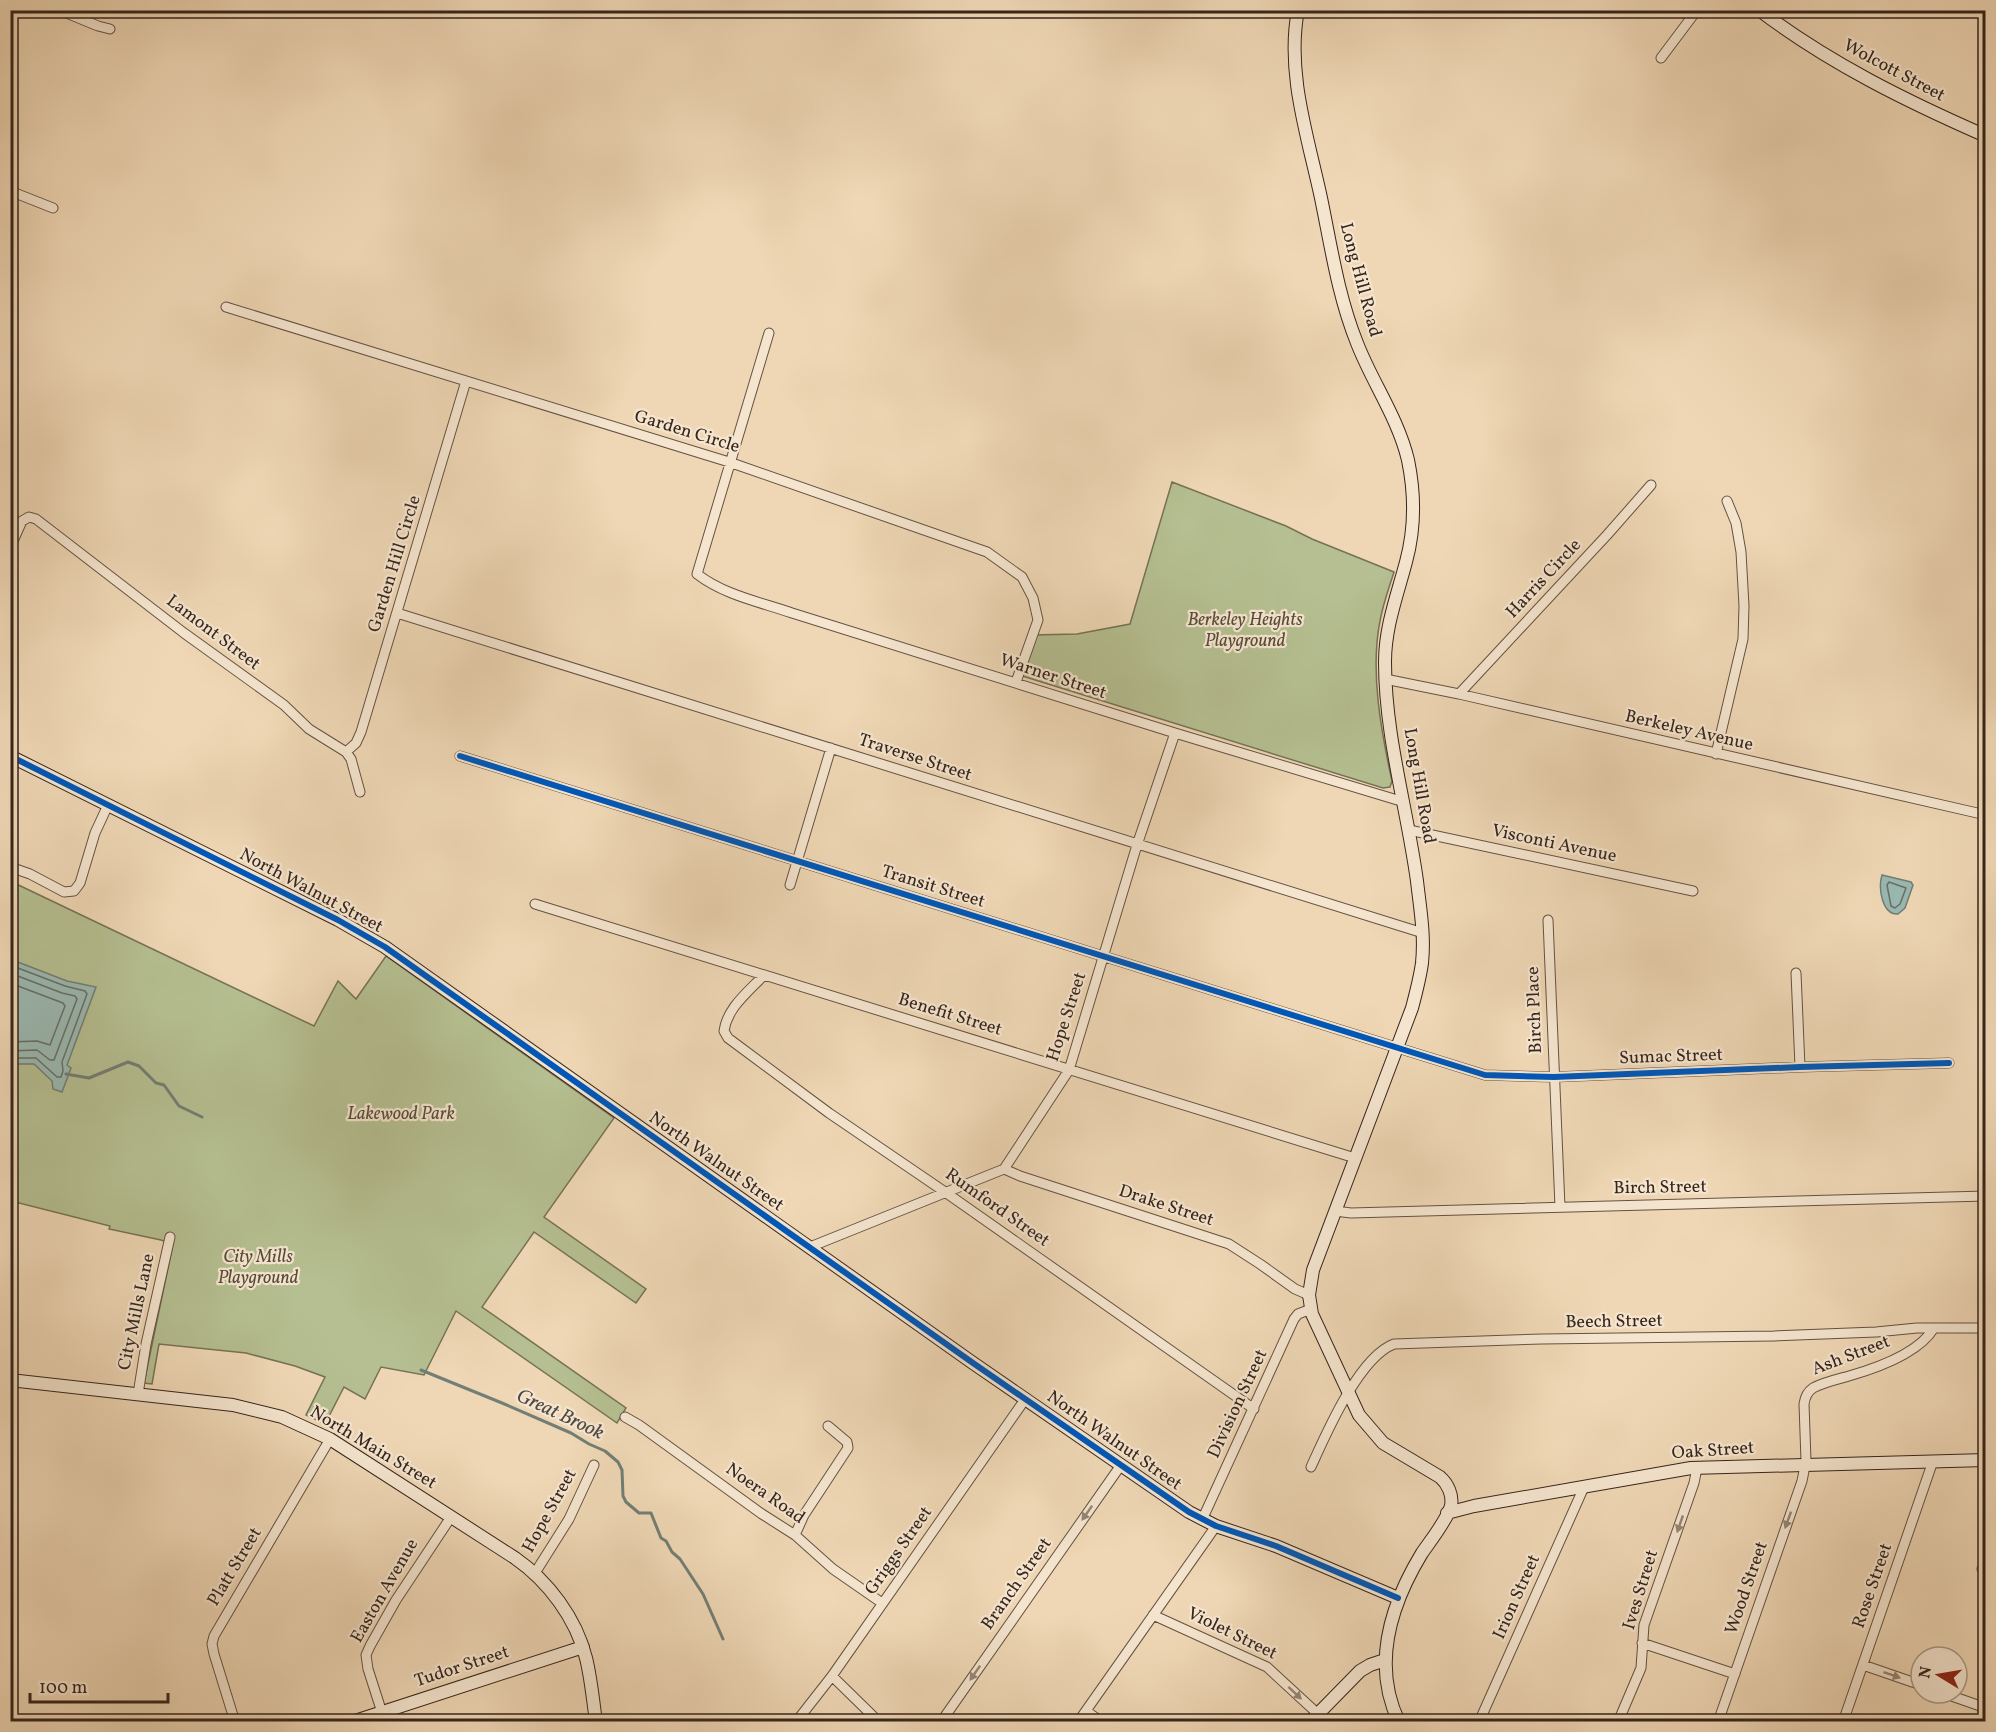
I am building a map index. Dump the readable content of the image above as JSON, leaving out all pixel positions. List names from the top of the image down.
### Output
{
  "streets": {
    "main road": [
      "Wolcott Street",
      "Long Hill Road",
      "North Walnut Street",
      "North Main Street",
      "Oak Street",
      "Tudor Street"
    ],
    "street": [
      "Garden Circle",
      "Garden Hill Circle",
      "Harris Circle",
      "Lamont Street",
      "Warner Street",
      "Berkeley Avenue",
      "Traverse Street",
      "Visconti Avenue",
      "Transit Street",
      "Birch Place",
      "Benefit Street",
      "Hope Street",
      "Sumac Street",
      "Birch Street",
      "Drake Street",
      "Rumford Street",
      "City Mills Lane",
      "Beech Street",
      "Ash Street",
      "Division Street",
      "Noera Road",
      "Griggs Street",
      "Platt Street",
      "Branch Street",
      "Rose Street",
      "Wood Street",
      "Ives Street",
      "Easton Avenue",
      "Irion Street",
      "Violet Street"
    ]
  },
  "crossings": [
    ["Long Hill Road", "Warner Street"],
    ["Long Hill Road", "Berkeley Avenue"],
    ["Long Hill Road", "Traverse Street"],
    ["Long Hill Road", "Visconti Avenue"],
    ["Long Hill Road", "Transit Street"],
    ["Long Hill Road", "Benefit Street"],
    ["Long Hill Road", "Sumac Street"],
    ["Long Hill Road", "Birch Street"],
    ["Long Hill Road", "Drake Street"],
    ["Long Hill Road", "Beech Street"],
    ["Long Hill Road", "Division Street"],
    ["Long Hill Road", "Oak Street"],
    ["Garden Circle", "Garden Hill Circle"],
    ["Garden Circle", "Warner Street"],
    ["Garden Hill Circle", "Lamont Street"],
    ["Garden Hill Circle", "Traverse Street"],
    ["Harris Circle", "Berkeley Avenue"],
    ["Warner Street", "Hope Street"],
    ["Traverse Street", "Hope Street"],
    ["Transit Street", "Hope Street"],
    ["Transit Street", "Sumac Street"],
    ["North Walnut Street", "Division Street"],
    ["North Walnut Street", "Griggs Street"],
    ["North Walnut Street", "Branch Street"],
    ["Birch Place", "Sumac Street"],
    ["Birch Place", "Birch Street"],
    ["Benefit Street", "Hope Street"],
    ["Benefit Street", "Rumford Street"],
    ["Hope Street", "Drake Street"],
    ["Hope Street", "North Main Street"],
    ["Rumford Street", "Division Street"],
    ["City Mills Lane", "North Main Street"],
    ["Beech Street", "Ash Street"],
    ["Ash Street", "Oak Street"],
    ["Ash Street", "Wood Street"],
    ["North Main Street", "Platt Street"],
    ["North Main Street", "Easton Avenue"],
    ["North Main Street", "Tudor Street"],
    ["Oak Street", "Rose Street"],
    ["Oak Street", "Wood Street"],
    ["Oak Street", "Ives Street"],
    ["Oak Street", "Irion Street"],
    ["Noera Road", "Griggs Street"],
    ["Easton Avenue", "Tudor Street"]
  ],
  "one_way": [
    "Branch Street",
    "Wood Street",
    "Ives Street",
    "Violet Street"
  ],
  "water": ["Great Brook"],
  "parks": ["Berkeley Heights Playground", "Lakewood Park", "City Mills Playground"],
  "scale_bar": "100 m",
  "north": "left"
}
